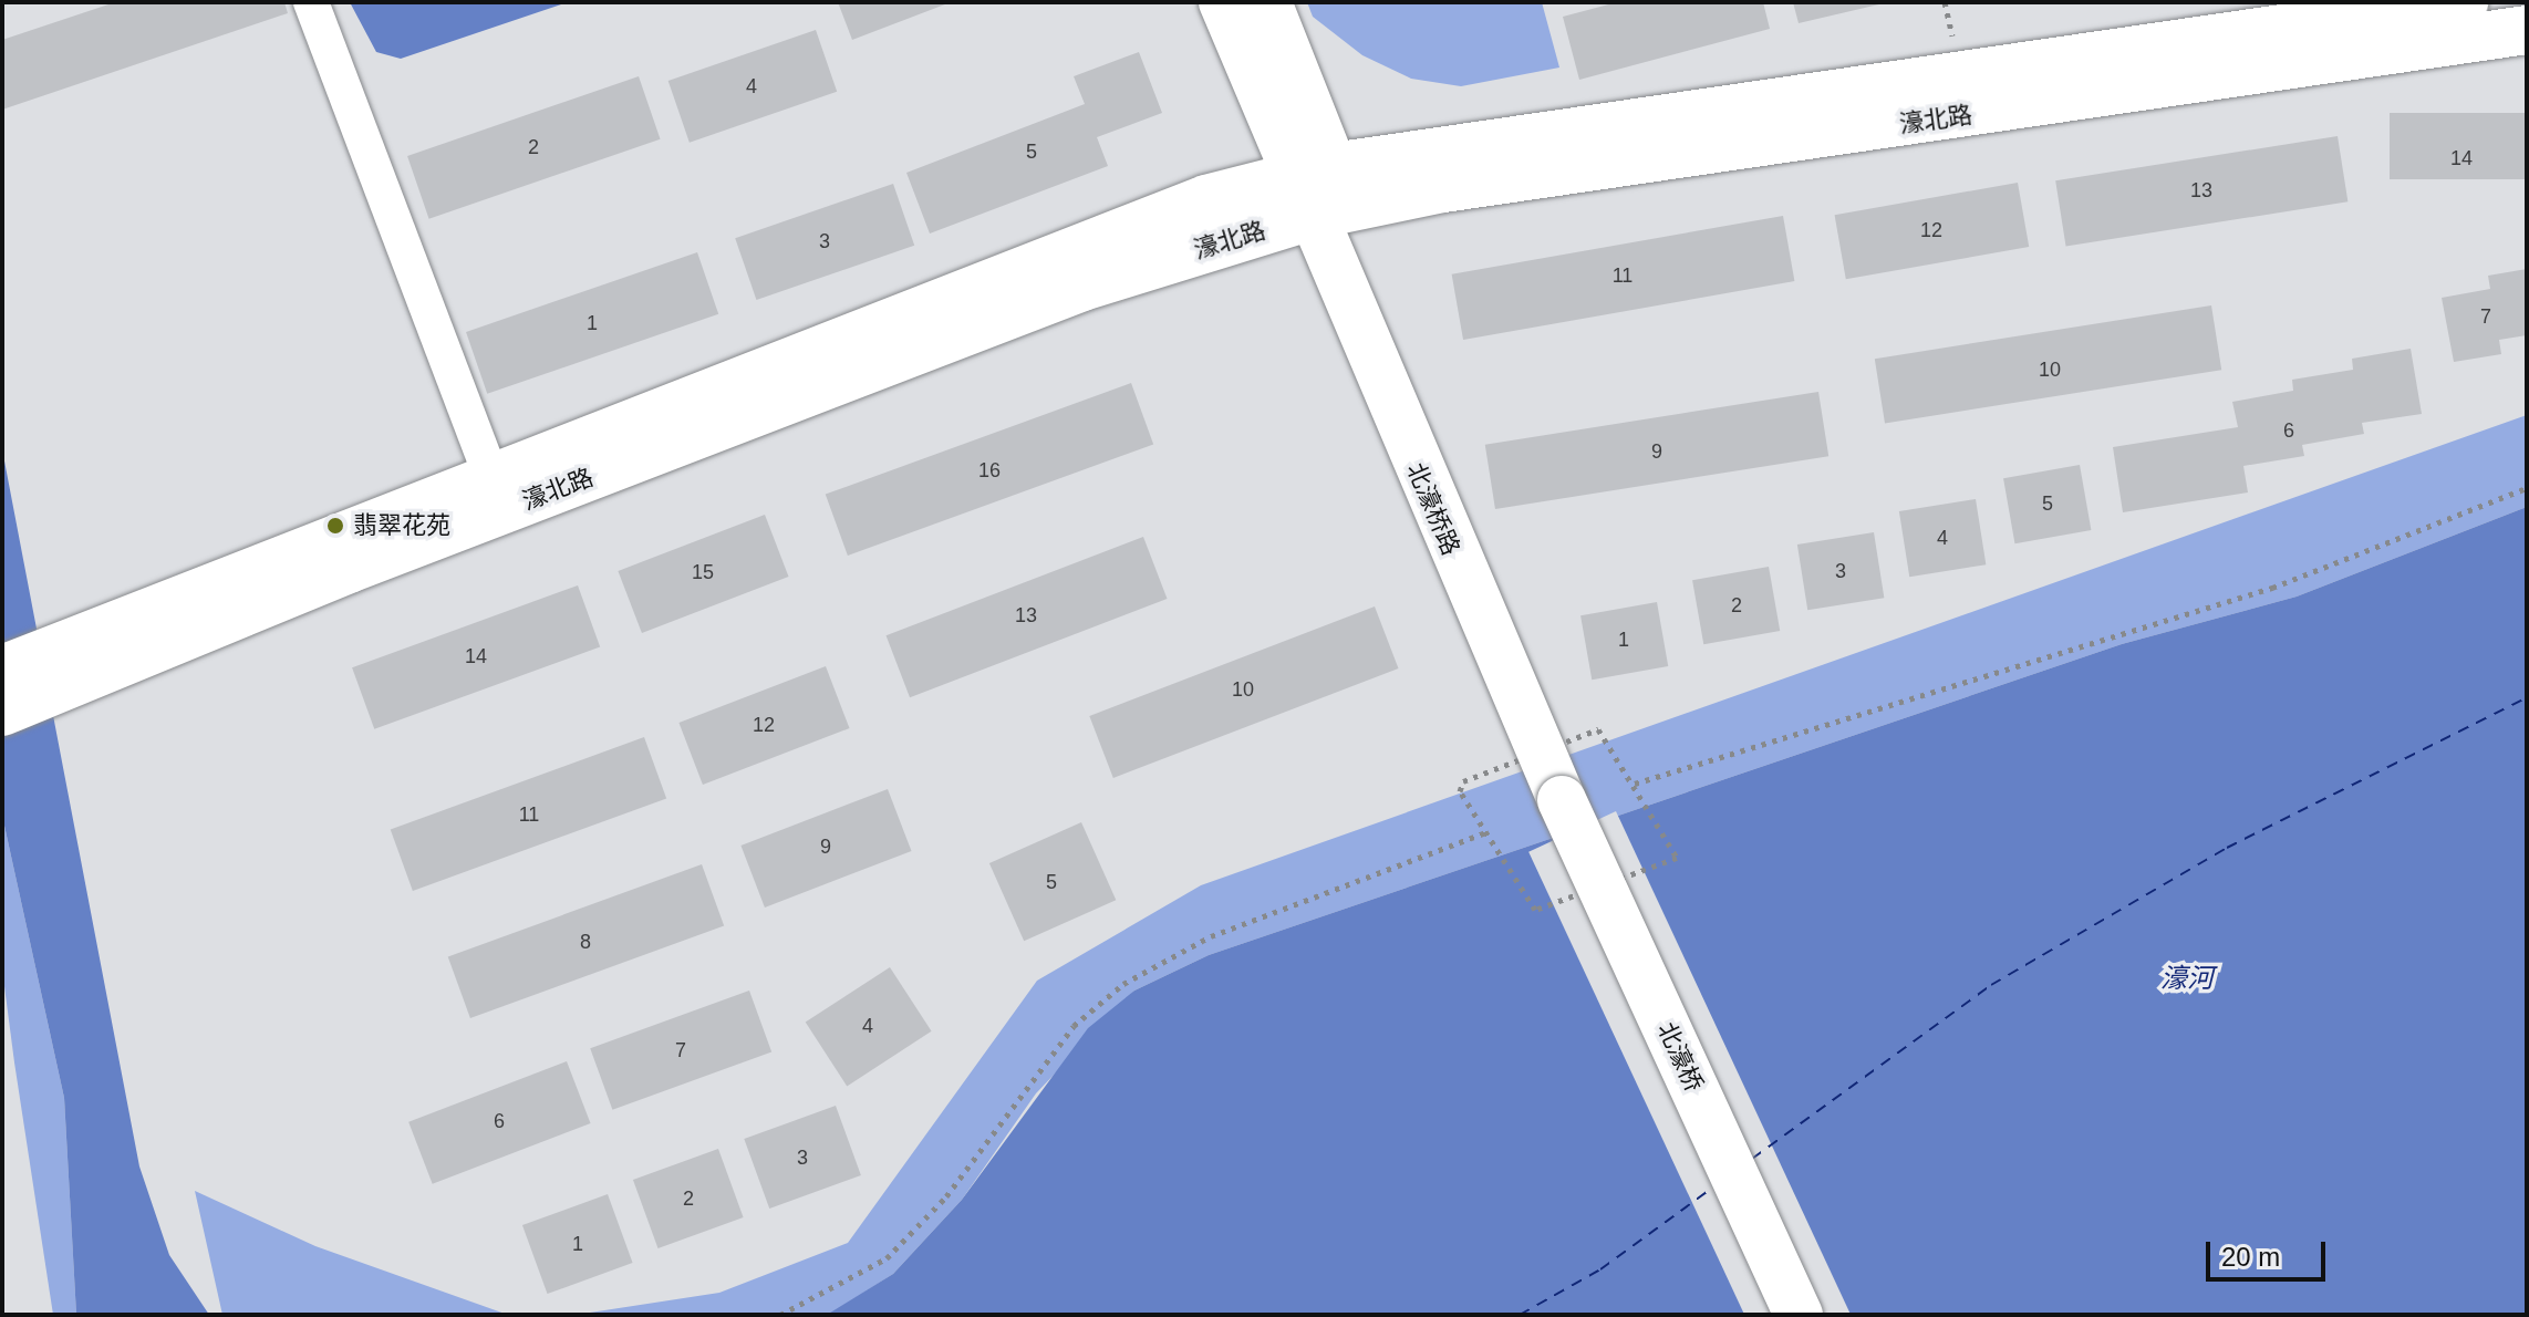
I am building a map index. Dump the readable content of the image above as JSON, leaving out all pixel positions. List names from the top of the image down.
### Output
{
  "streets": {
    "street": ["濠北路", "北濠桥路", "北濠桥"]
  },
  "crossings": [
    ["濠北路", "北濠桥路"],
    ["北濠桥路", "北濠桥"]
  ],
  "water": ["濠河"],
  "places": ["翡翠花苑"],
  "house_numbers": [
    "4",
    "2",
    "5",
    "14",
    "13",
    "12",
    "3",
    "11",
    "7",
    "1",
    "10",
    "6",
    "9",
    "16",
    "5",
    "4",
    "3",
    "15",
    "2",
    "13",
    "1",
    "14",
    "10",
    "12",
    "11",
    "9",
    "5",
    "8",
    "4",
    "7",
    "6",
    "3",
    "2",
    "1"
  ],
  "scale_bar": "20 m"
}
